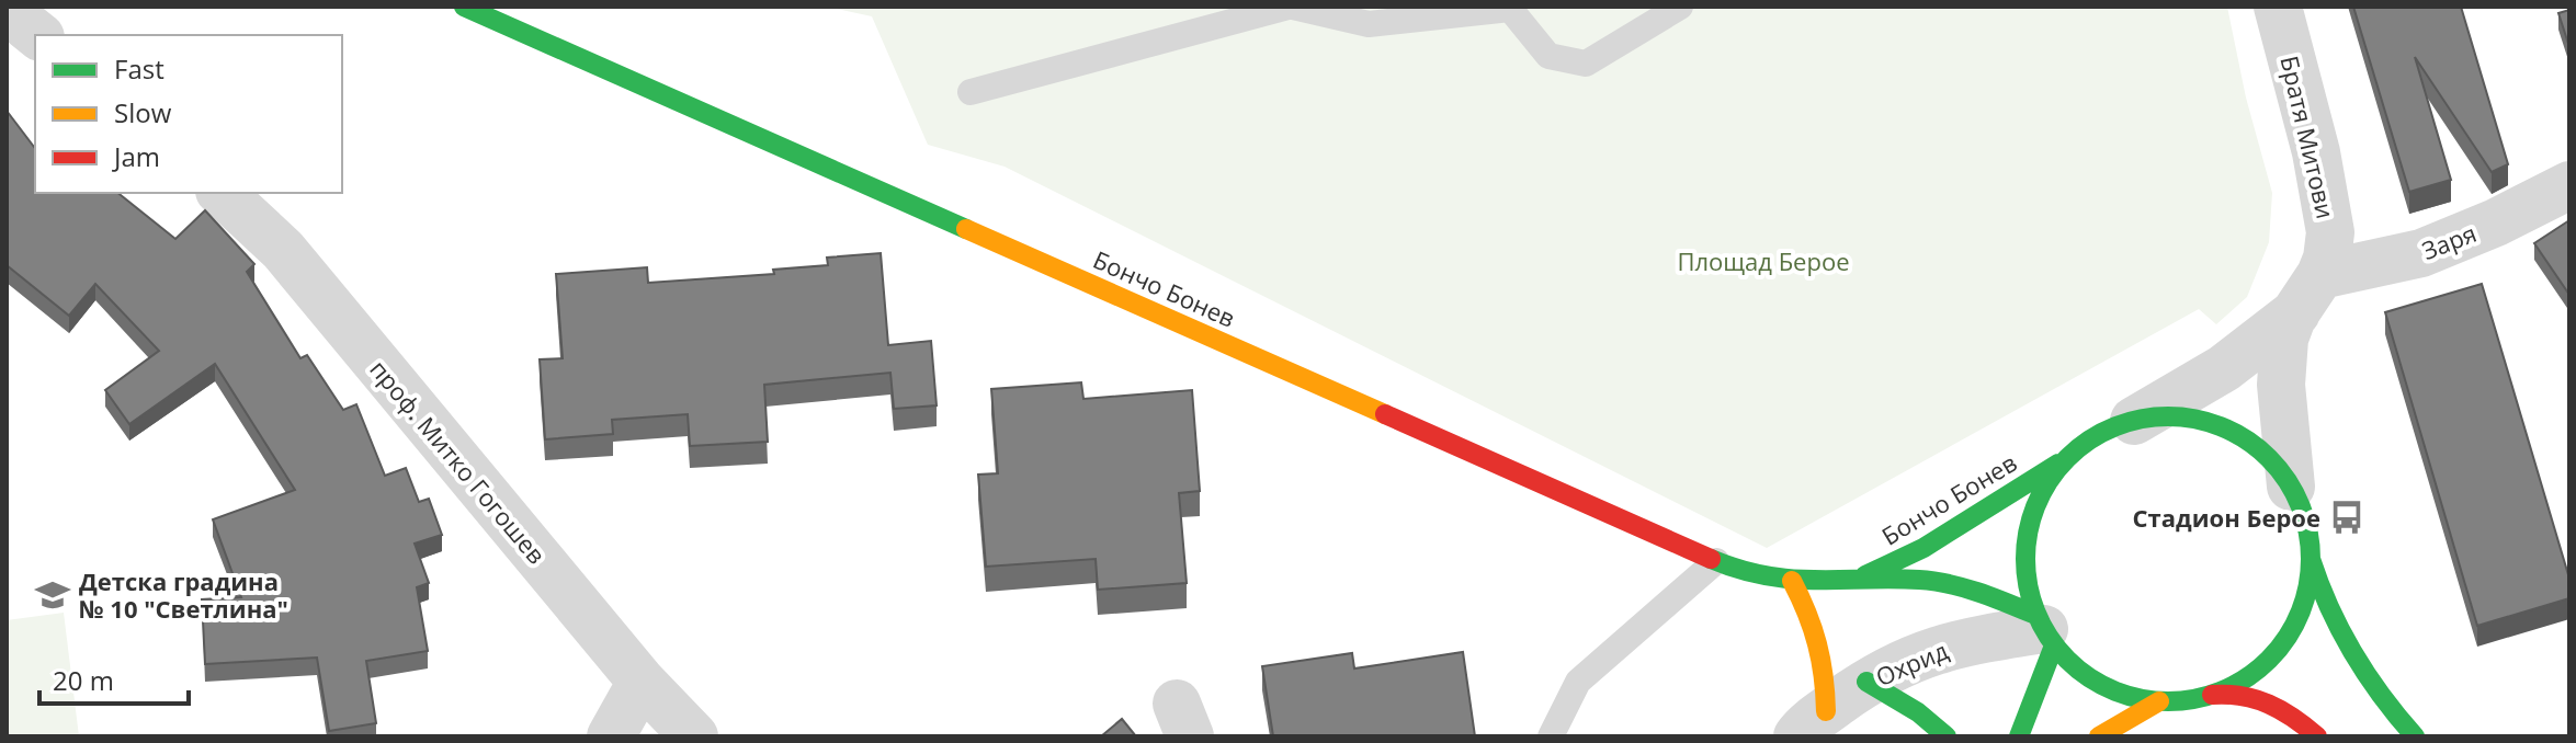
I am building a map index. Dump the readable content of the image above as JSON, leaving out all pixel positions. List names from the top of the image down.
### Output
{
  "streets": {
    "street": [
      "Братя Митови",
      "Заря",
      "Бончо Бонев",
      "проф. Митко Гогошев",
      "Охрид"
    ]
  },
  "crossings": [
    ["Братя Митови", "Заря"],
    ["Братя Митови", "Бончо Бонев"],
    ["Братя Митови", "Охрид"],
    ["Бончо Бонев", "Охрид"]
  ],
  "parks": ["Площад Берое"],
  "places": {
    "bus stop": ["Стадион Берое"],
    "school or university": ["Детска градина № 10 \"Светлина\""]
  },
  "legend": ["Fast", "Slow", "Jam"],
  "scale_bar": "20 m"
}
